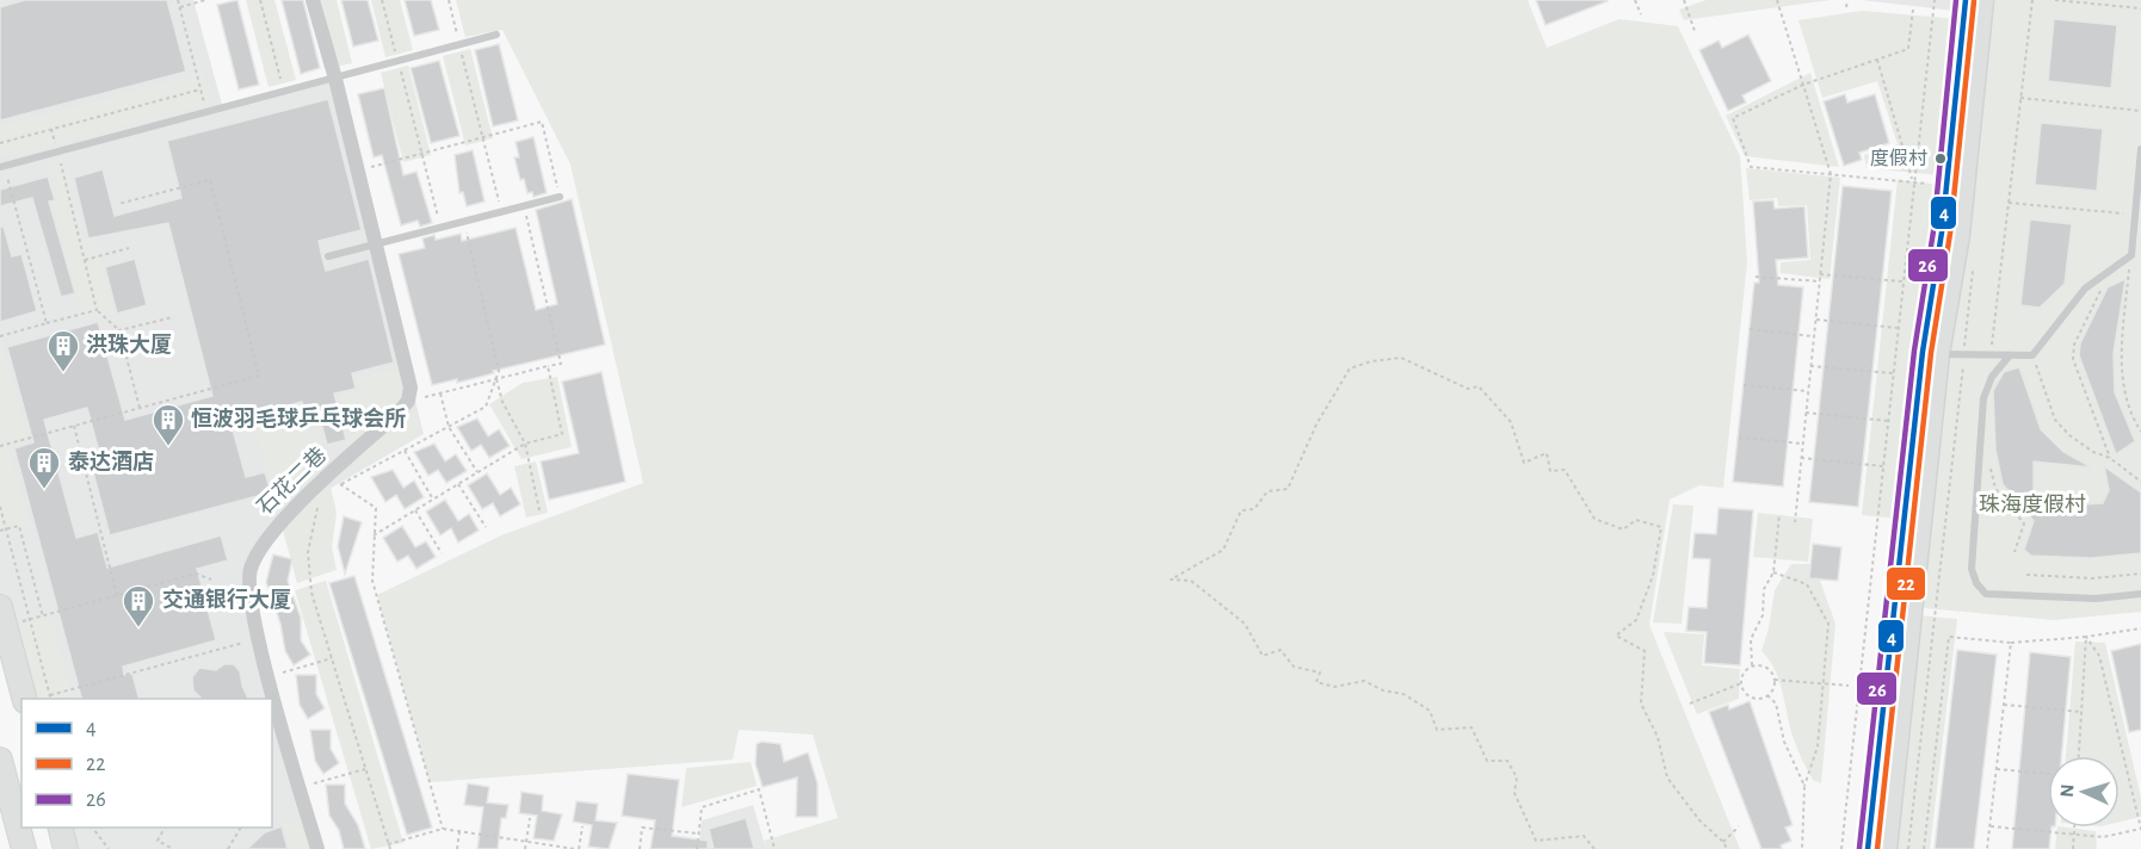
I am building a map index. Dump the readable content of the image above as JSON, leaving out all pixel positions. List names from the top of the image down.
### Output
{
  "streets": {
    "street": ["石花二巷"]
  },
  "parks": ["珠海度假村"],
  "places": {
    "other": ["度假村"],
    "building": [
      "洪珠大厦",
      "恒波羽毛球乒乓球会所",
      "泰达酒店",
      "交通银行大厦"
    ]
  },
  "lines": ["transit line 4", "transit line 26", "transit line 22"],
  "legend": ["4", "22", "26"],
  "north": "left"
}
